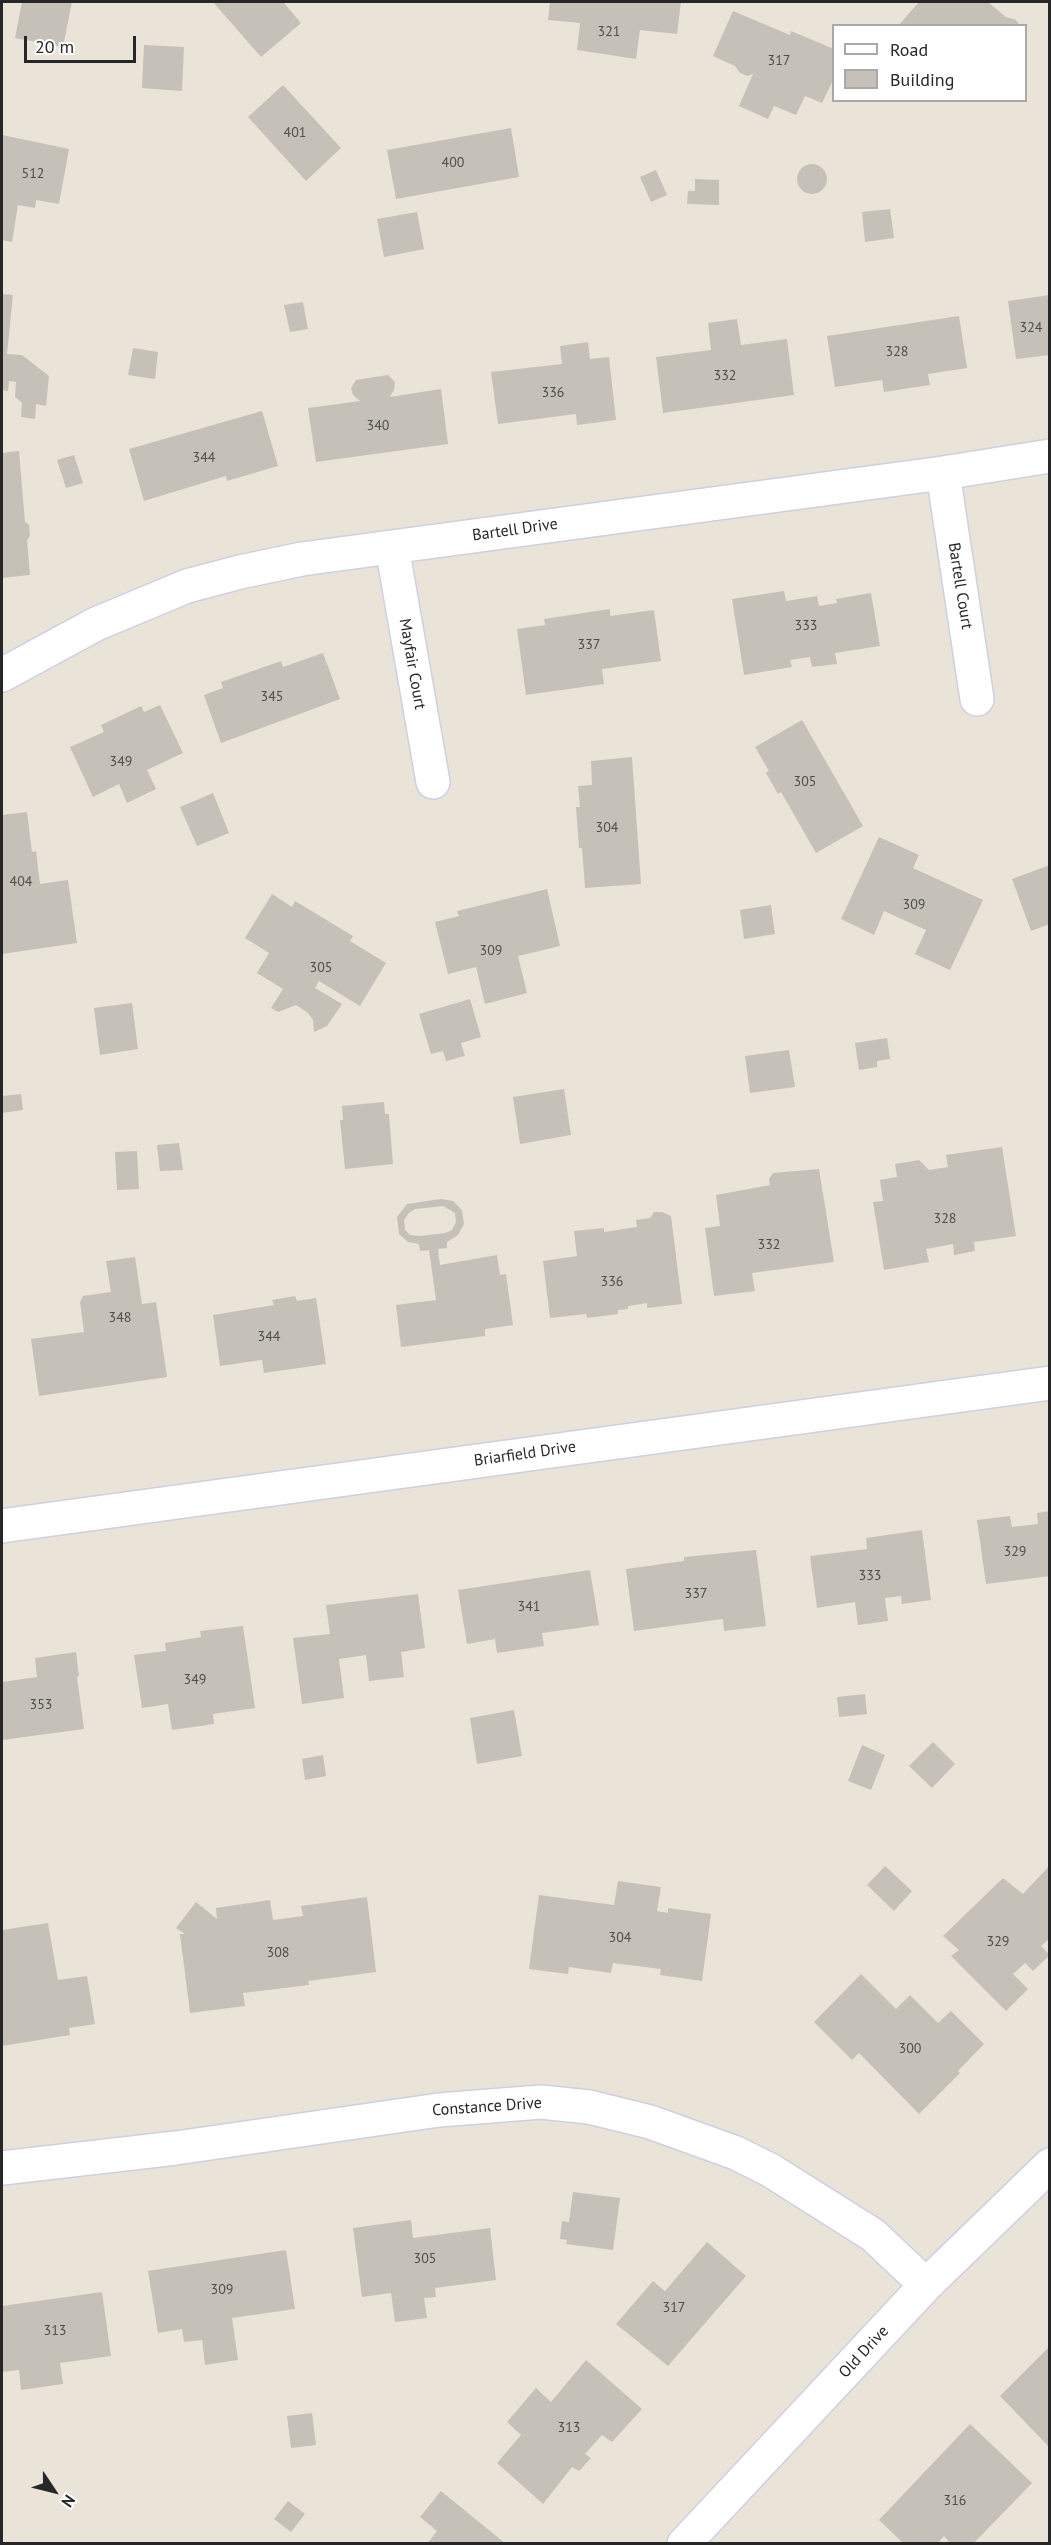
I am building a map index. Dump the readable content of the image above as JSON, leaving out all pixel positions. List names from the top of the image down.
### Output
{
  "streets": {
    "street": [
      "Bartell Drive",
      "Bartell Court",
      "Mayfair Court",
      "Briarfield Drive",
      "Constance Drive",
      "Old Drive"
    ]
  },
  "crossings": [
    ["Bartell Drive", "Bartell Court"],
    ["Bartell Drive", "Mayfair Court"],
    ["Constance Drive", "Old Drive"]
  ],
  "house_numbers": [
    "321",
    "317",
    "401",
    "400",
    "512",
    "324",
    "328",
    "332",
    "336",
    "340",
    "344",
    "333",
    "337",
    "345",
    "349",
    "305",
    "304",
    "404",
    "309",
    "309",
    "305",
    "328",
    "332",
    "336",
    "348",
    "344",
    "329",
    "333",
    "337",
    "341",
    "349",
    "353",
    "304",
    "329",
    "308",
    "300",
    "305",
    "309",
    "317",
    "313",
    "313",
    "316"
  ],
  "legend": ["Road", "Building"],
  "scale_bar": "20 m",
  "north": "bottom right"
}
